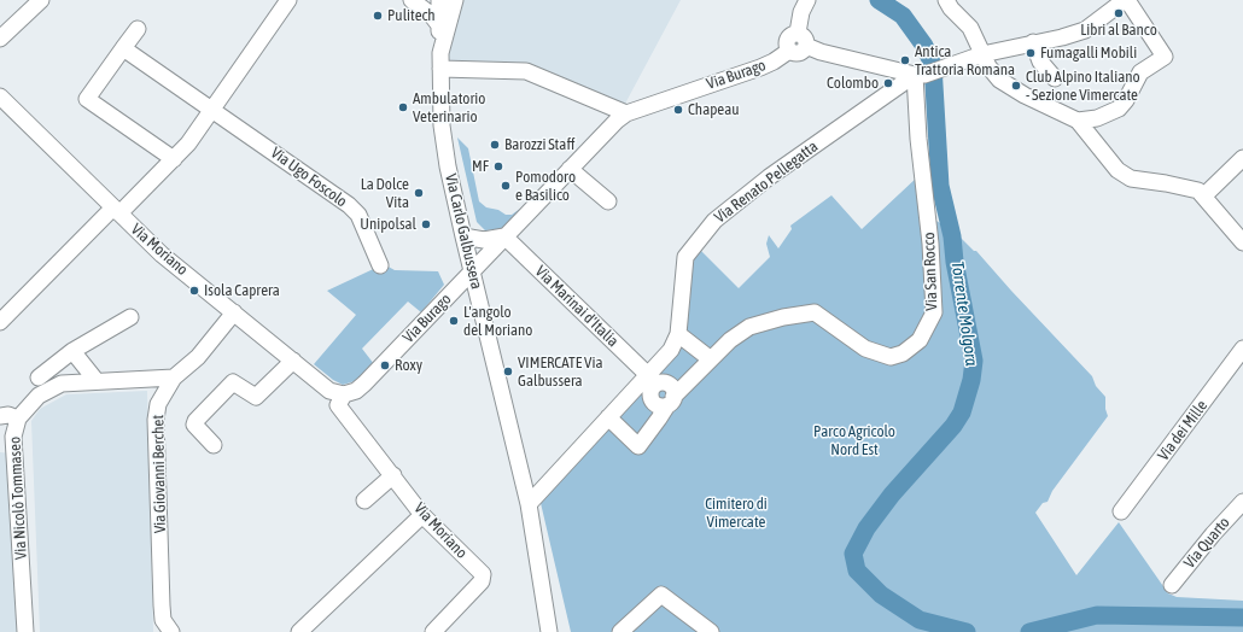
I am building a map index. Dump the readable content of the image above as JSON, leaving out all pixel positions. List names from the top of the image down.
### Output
{
  "streets": {
    "street": [
      "Via Burago",
      "Via Ugo Foscolo",
      "Via Renato Pellegatta",
      "Via Carlo Galbussera",
      "Via Moriano",
      "Via San Rocco",
      "Via Marinai d'Italia",
      "Via dei Mille",
      "Via Giovanni Berchet",
      "Via Nicolò Tommaseo",
      "Via Quarto"
    ]
  },
  "crossings": [
    ["Via Burago", "Via Carlo Galbussera"],
    ["Via Burago", "Via Moriano"],
    ["Via Burago", "Via Marinai d'Italia"],
    ["Via Renato Pellegatta", "Via Carlo Galbussera"],
    ["Via Renato Pellegatta", "Via San Rocco"],
    ["Via Renato Pellegatta", "Via Marinai d'Italia"],
    ["Via Giovanni Berchet", "Via Nicolò Tommaseo"]
  ],
  "water": ["Torrente Molgora"],
  "parks": ["Parco Agricolo Nord Est", "Cimitero di Vimercate"],
  "places": [
    "Libri al Banco",
    "Pulitech",
    "Fumagalli Mobili",
    "Antica Trattoria Romana",
    "Colombo",
    "Club Alpino Italiano - Sezione Vimercate",
    "Ambulatorio Veterinario",
    "Chapeau",
    "Barozzi Staff",
    "MF",
    "Pomodoro e Basilico",
    "La Dolce Vita",
    "Unipolsal",
    "Isola Caprera",
    "L'angolo del Moriano",
    "Roxy",
    "VIMERCATE Via Galbussera"
  ]
}
